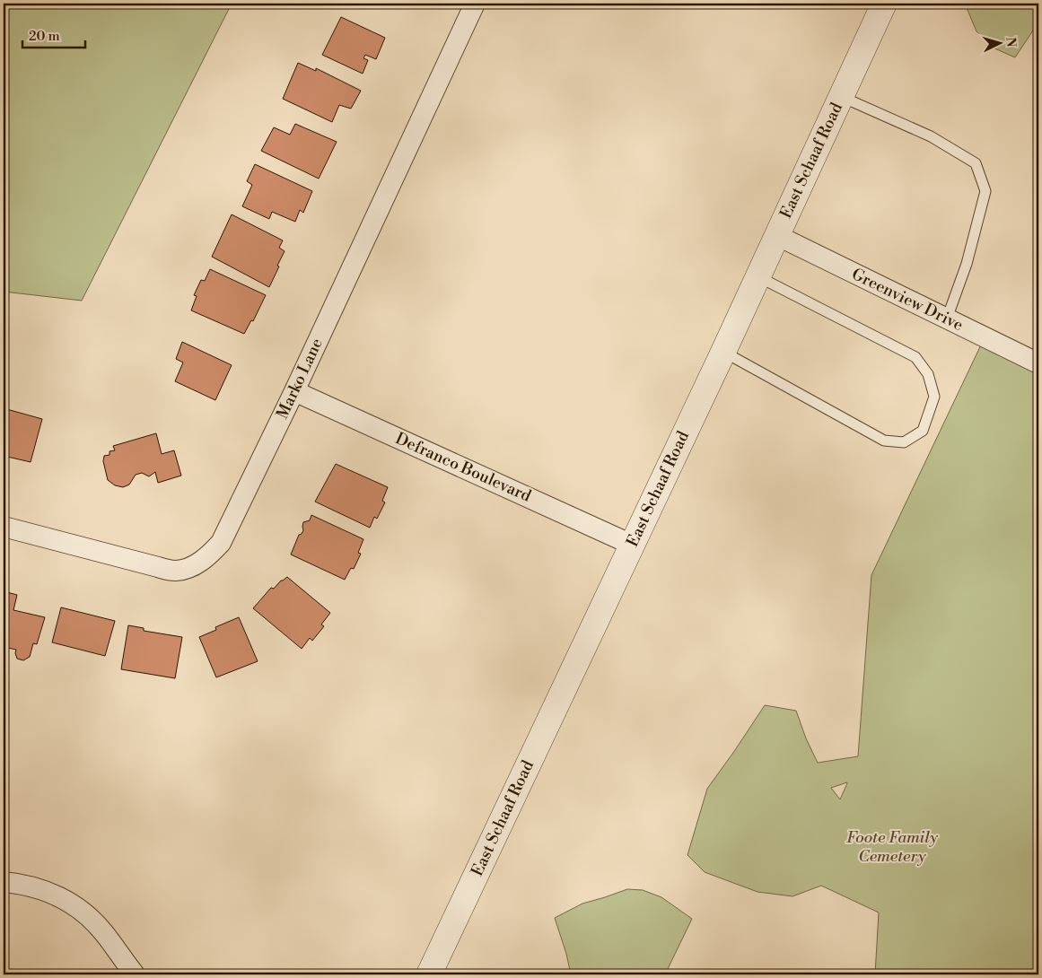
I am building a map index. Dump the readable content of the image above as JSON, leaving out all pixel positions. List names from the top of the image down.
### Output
{
  "streets": {
    "street": [
      "East Schaaf Road",
      "Greenview Drive",
      "Marko Lane",
      "Defranco Boulevard"
    ]
  },
  "crossings": [
    ["East Schaaf Road", "Greenview Drive"],
    ["East Schaaf Road", "Defranco Boulevard"],
    ["Marko Lane", "Defranco Boulevard"]
  ],
  "parks": ["Foote Family Cemetery"],
  "scale_bar": "20 m",
  "north": "right"
}
